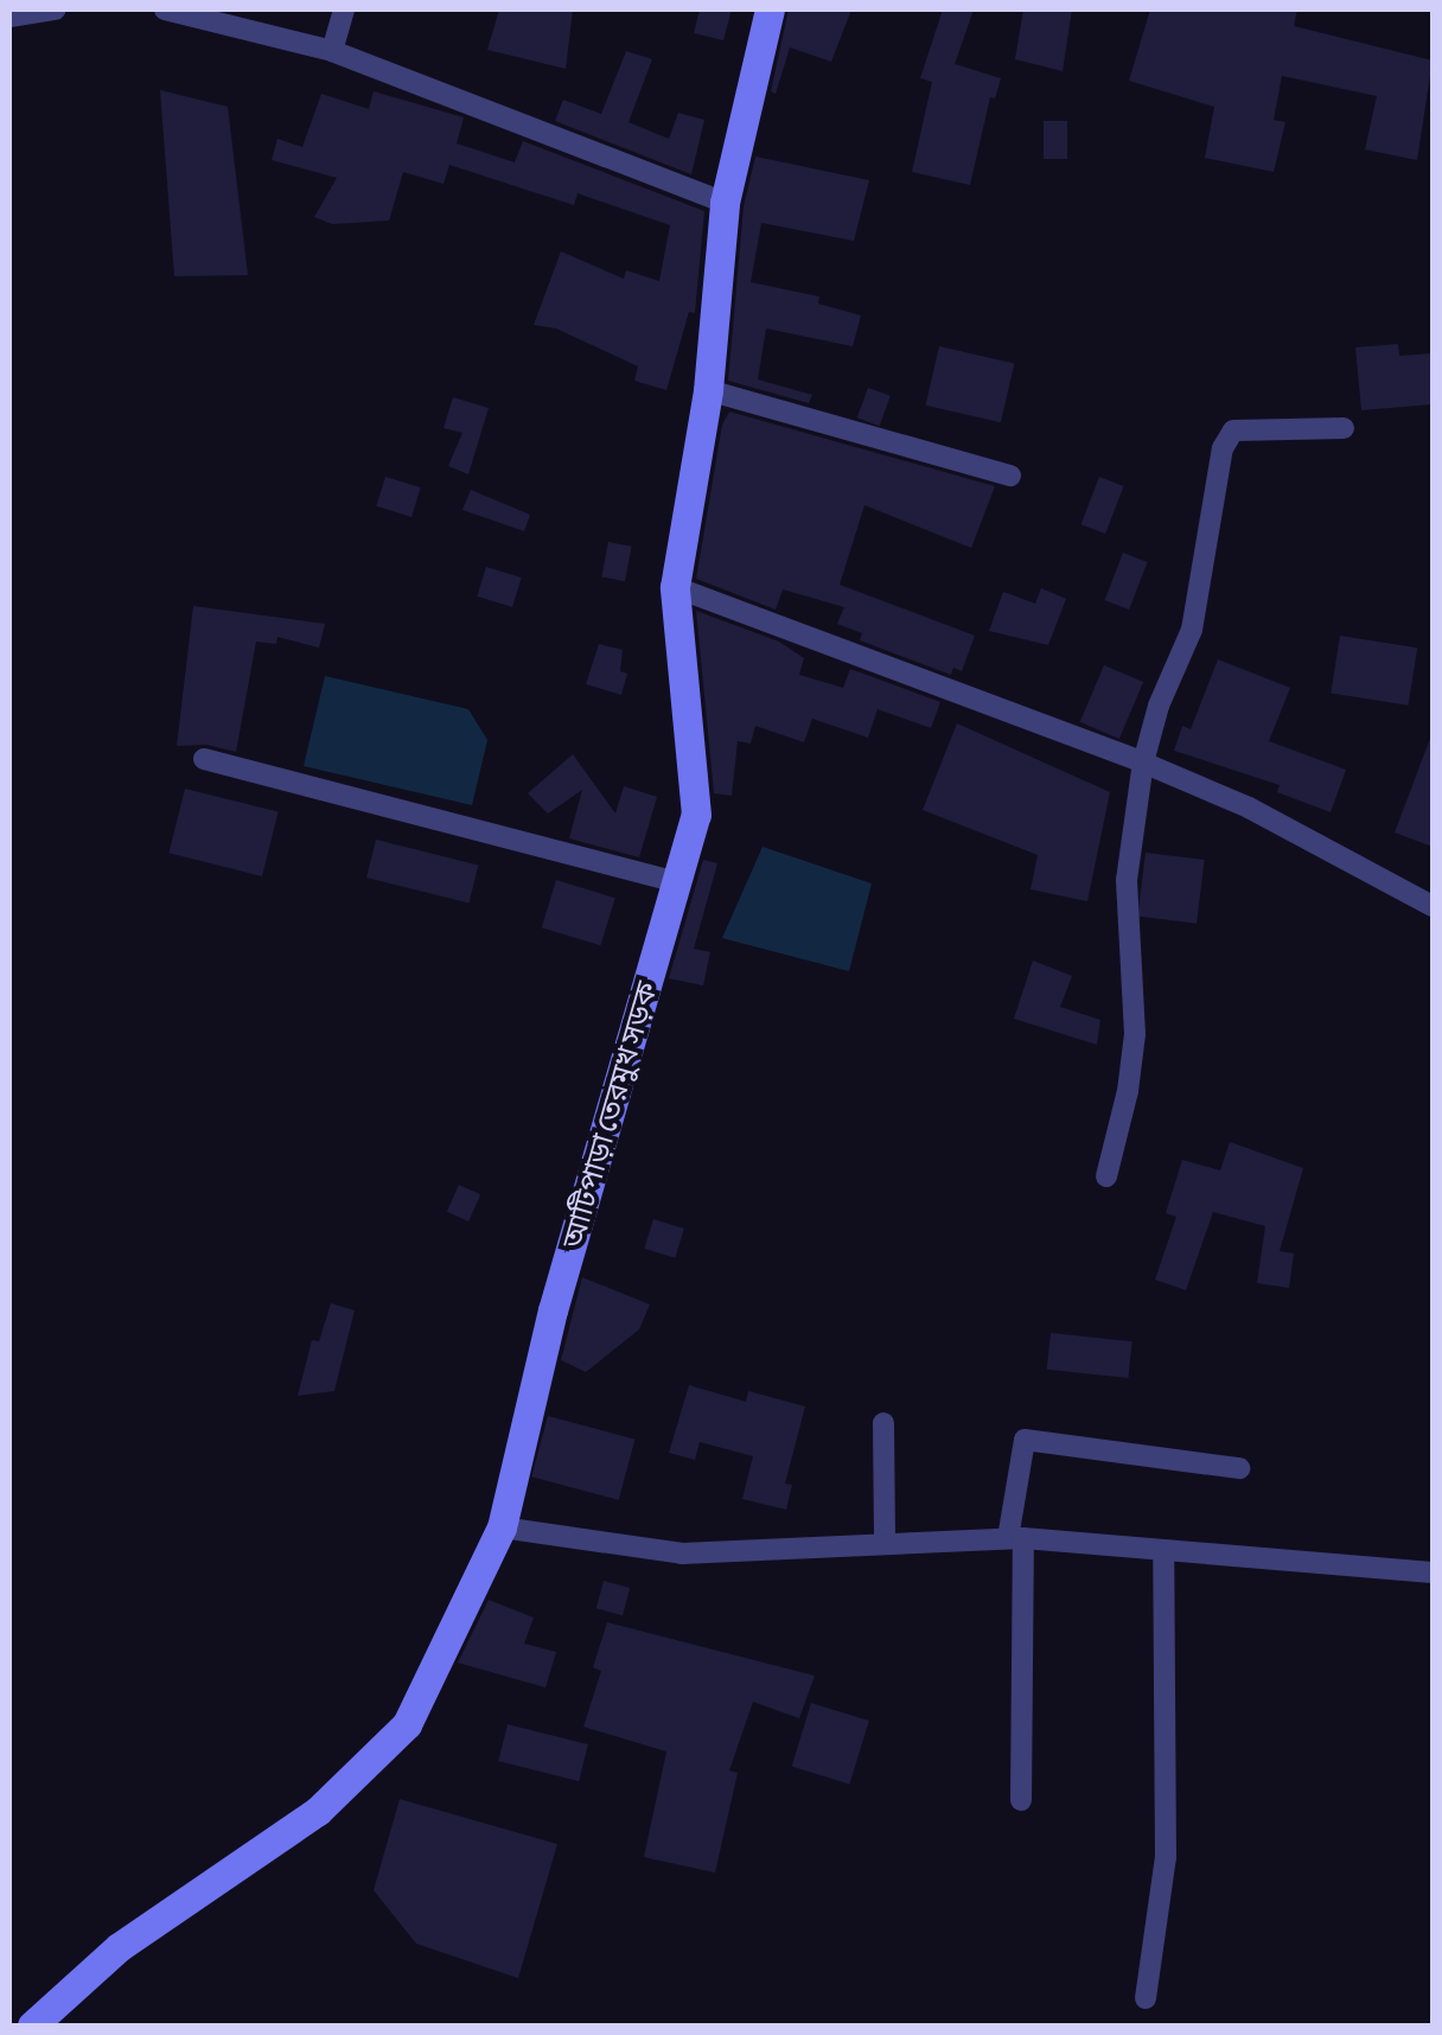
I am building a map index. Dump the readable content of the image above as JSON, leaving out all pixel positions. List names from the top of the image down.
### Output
{
  "streets": {
    "main road": ["আটিপাড়া তেরমুখ সড়ক"]
  }
}
